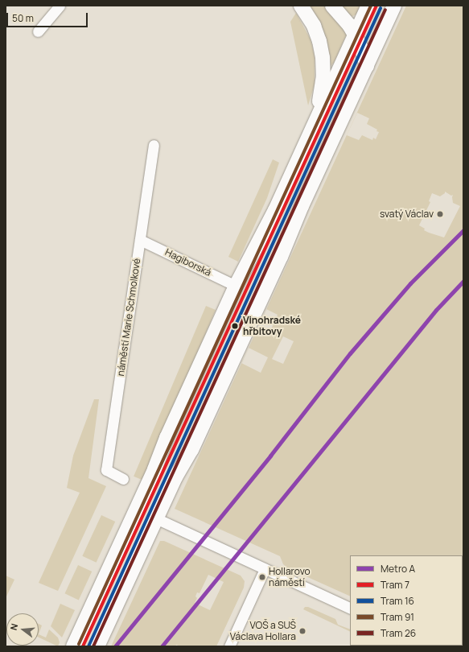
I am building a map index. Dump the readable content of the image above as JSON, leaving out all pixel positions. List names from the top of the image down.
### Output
{
  "streets": {
    "street": ["Hagiborská", "náměstí Marie Schmolkové"]
  },
  "crossings": [
    ["Hagiborská", "náměstí Marie Schmolkové"]
  ],
  "places": [
    "svatý Václav",
    "Vinohradské hřbitovy",
    "Hollarovo náměstí",
    "VOŠ a SUŠ Václava Hollara"
  ],
  "lines": [
    "tram line 7",
    "tram line 91",
    "tram line 16",
    "tram line 26",
    "metro line A"
  ],
  "legend": [
    "Metro A",
    "Tram 7",
    "Tram 16",
    "Tram 91",
    "Tram 26"
  ],
  "scale_bar": "50 m",
  "north": "left"
}
